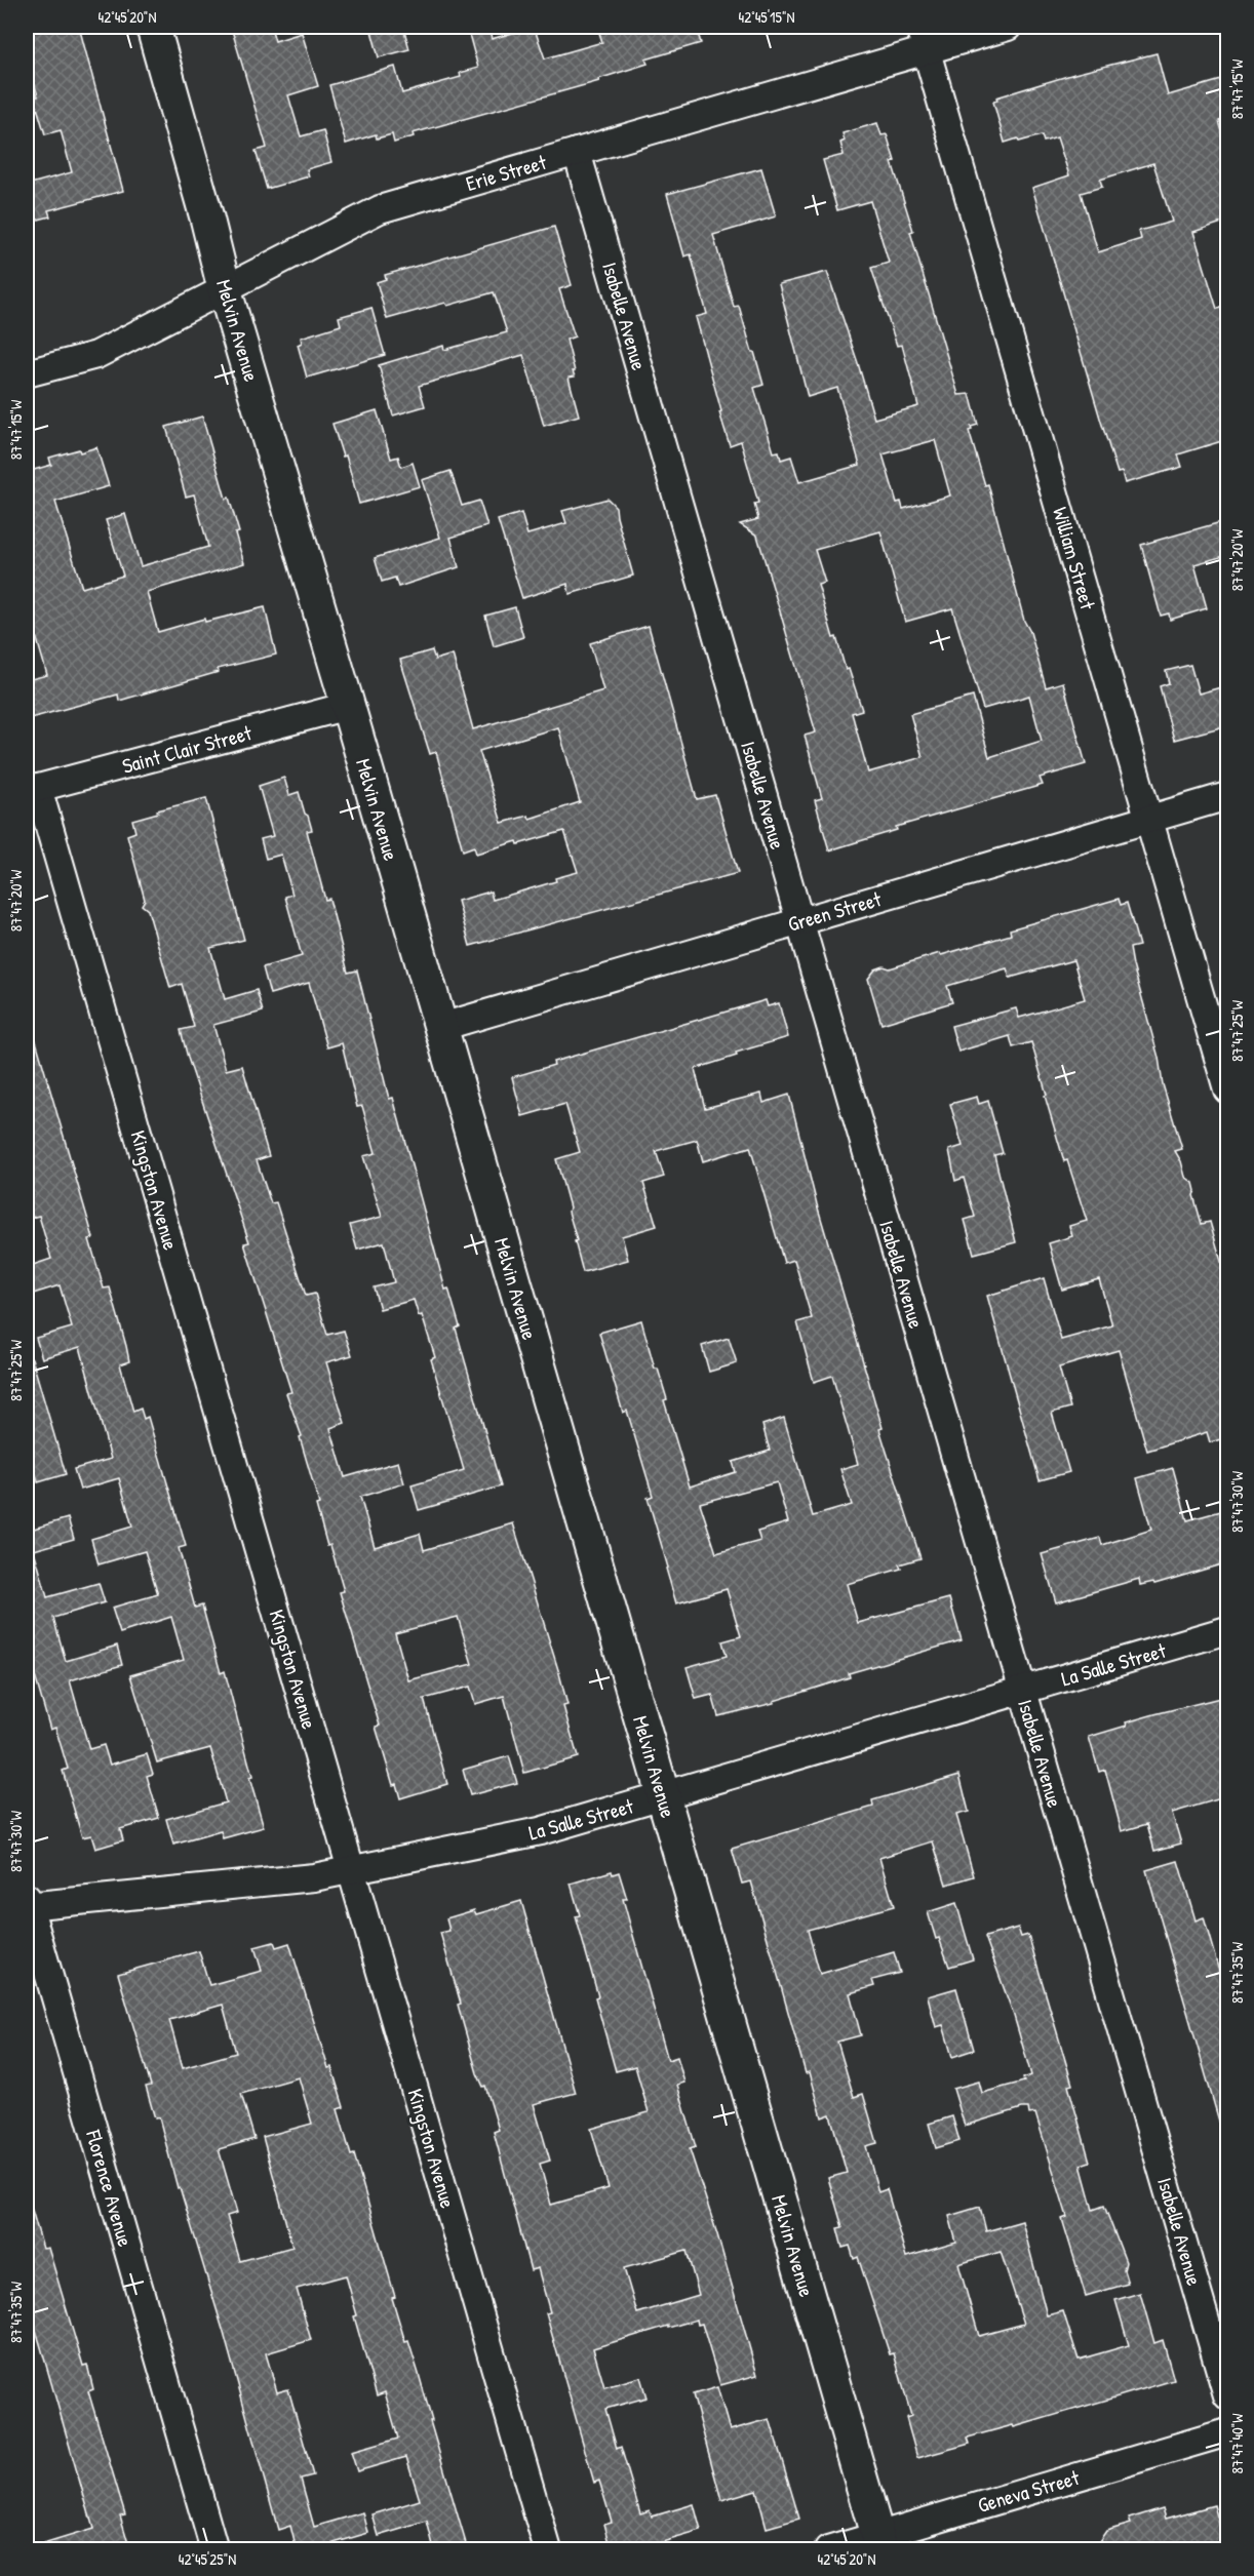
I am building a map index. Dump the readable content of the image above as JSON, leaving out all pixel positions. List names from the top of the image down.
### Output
{
  "streets": {
    "street": [
      "Erie Street",
      "Isabelle Avenue",
      "Melvin Avenue",
      "William Street",
      "Saint Clair Street",
      "Green Street",
      "Kingston Avenue",
      "La Salle Street",
      "Florence Avenue",
      "Geneva Street"
    ]
  },
  "crossings": [
    ["Erie Street", "Isabelle Avenue"],
    ["Erie Street", "Melvin Avenue"],
    ["Erie Street", "William Street"],
    ["Isabelle Avenue", "Green Street"],
    ["Isabelle Avenue", "La Salle Street"],
    ["Melvin Avenue", "Saint Clair Street"],
    ["Melvin Avenue", "Green Street"],
    ["Melvin Avenue", "La Salle Street"],
    ["Melvin Avenue", "Geneva Street"],
    ["William Street", "Green Street"],
    ["Saint Clair Street", "Kingston Avenue"],
    ["Kingston Avenue", "La Salle Street"],
    ["La Salle Street", "Florence Avenue"]
  ],
  "coordinates": [
    "42°45'20\"N",
    "42°45'15\"N",
    "87°47'15\"W",
    "87°47'20\"W",
    "87°47'25\"W",
    "87°47'30\"W",
    "87°47'35\"W",
    "87°47'40\"W",
    "42°45'25\"N"
  ]
}
